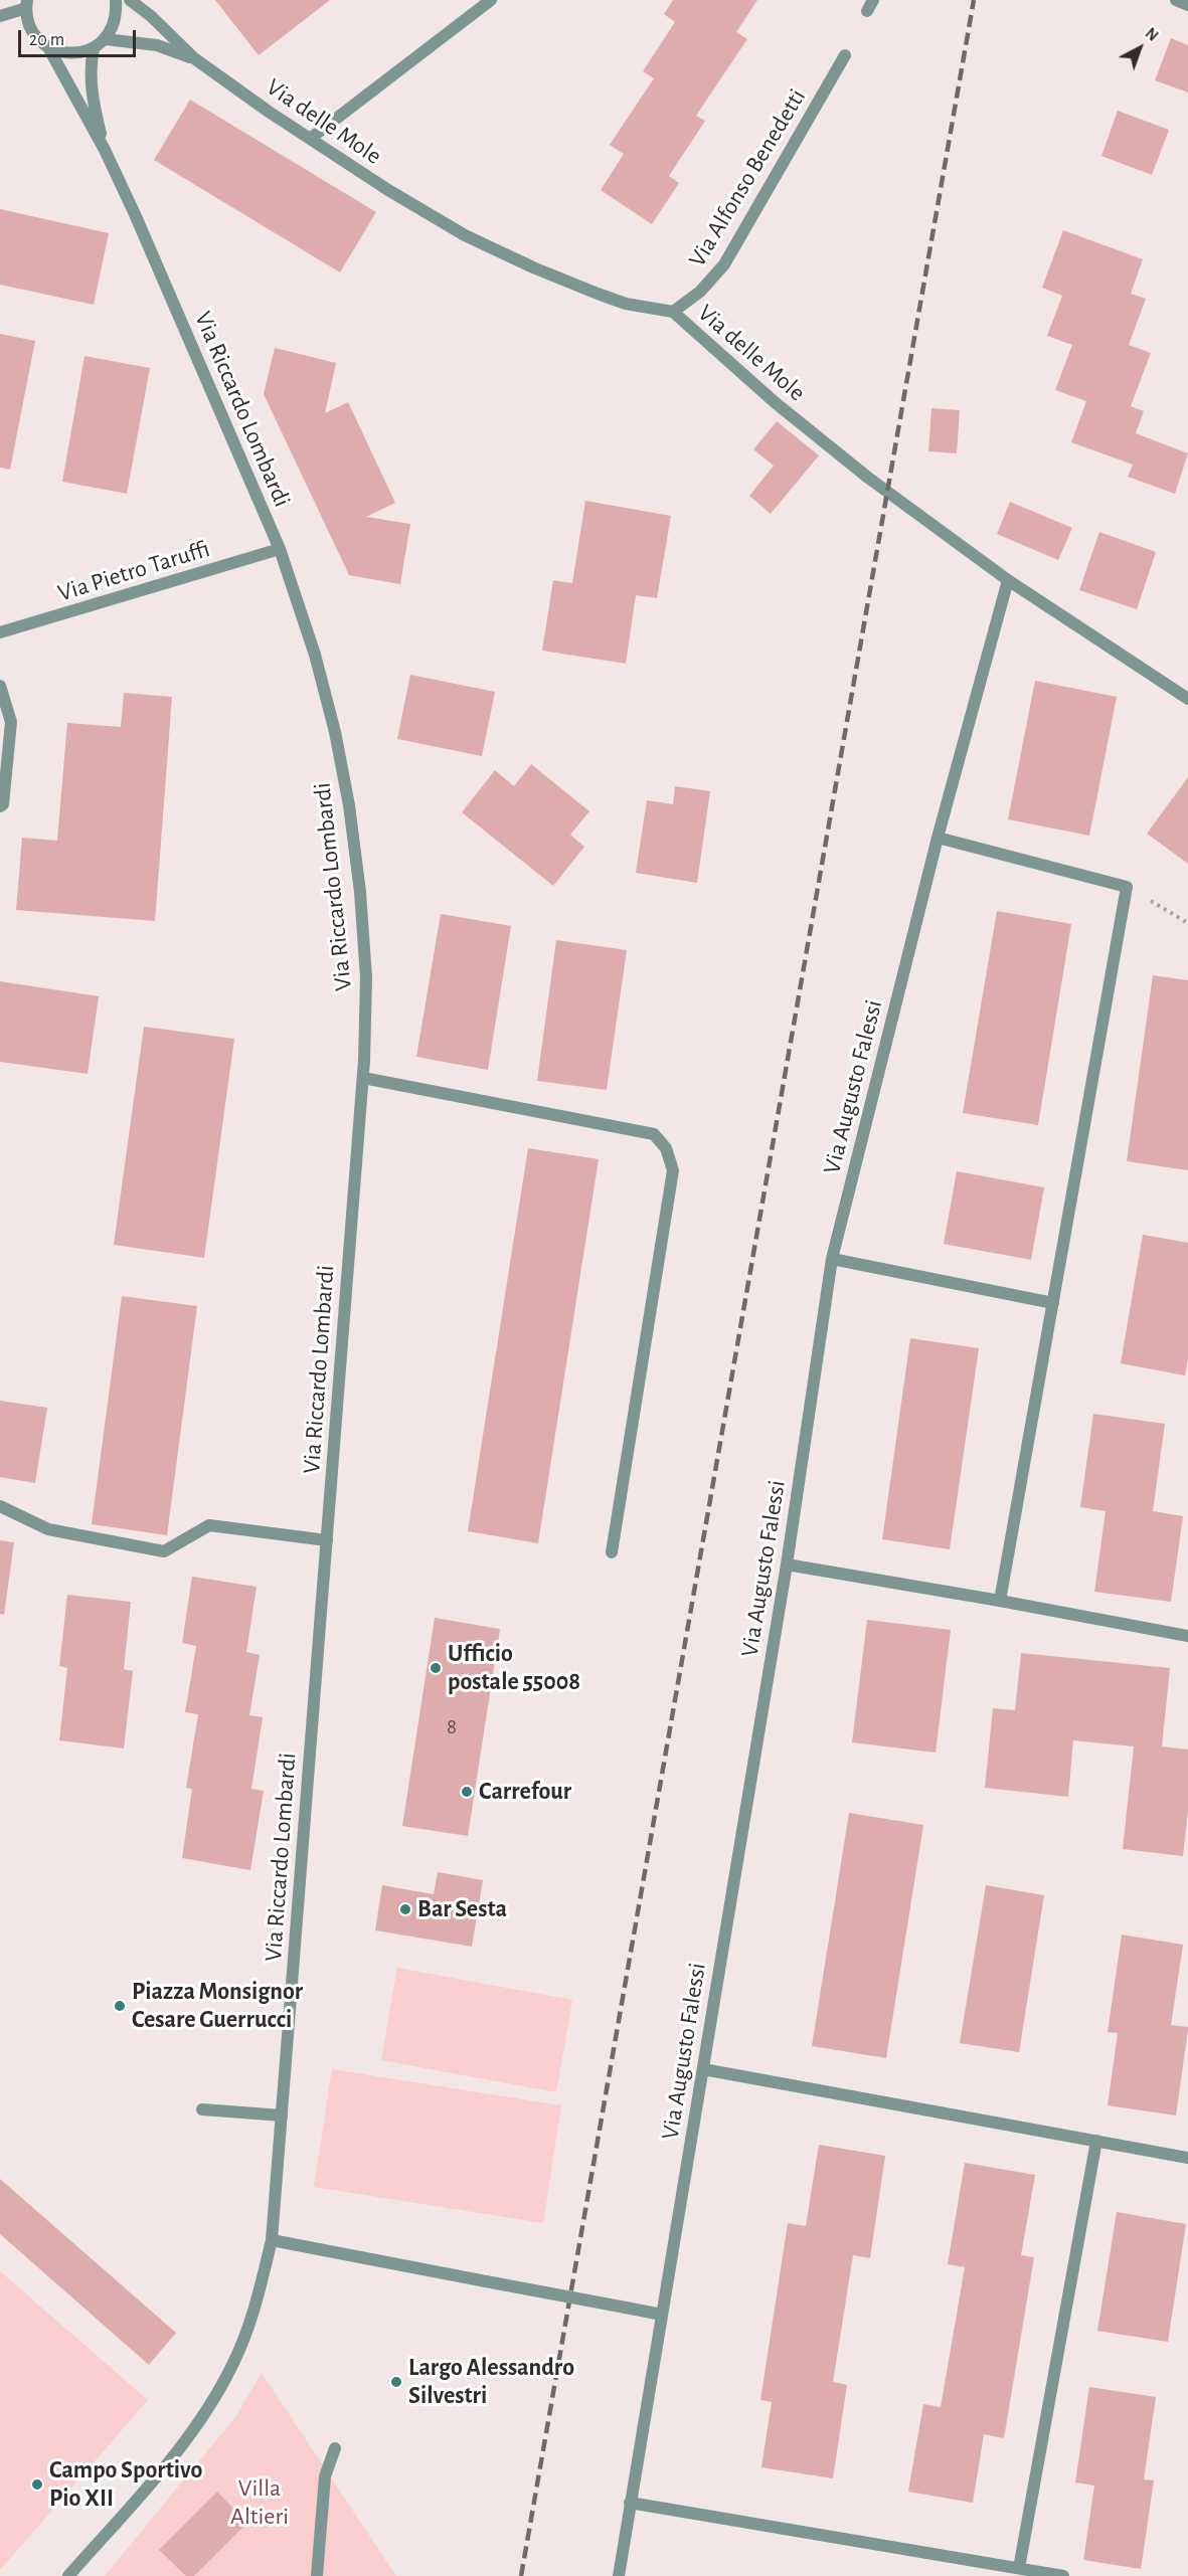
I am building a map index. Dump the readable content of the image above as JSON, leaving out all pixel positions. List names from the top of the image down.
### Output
{
  "streets": {
    "street": [
      "Via delle Mole",
      "Via Alfonso Benedetti",
      "Via Riccardo Lombardi",
      "Via Pietro Taruffi",
      "Via Augusto Falessi"
    ]
  },
  "crossings": [
    ["Via delle Mole", "Via Alfonso Benedetti"],
    ["Via delle Mole", "Via Augusto Falessi"],
    ["Via Riccardo Lombardi", "Via Pietro Taruffi"]
  ],
  "parks": ["Villa Altieri"],
  "places": [
    "Ufficio postale 55008",
    "Carrefour",
    "Bar Sesta",
    "Piazza Monsignor Cesare Guerrucci",
    "Largo Alessandro Silvestri",
    "Campo Sportivo Pio XII"
  ],
  "house_numbers": ["8"],
  "scale_bar": "20 m",
  "north": "top right"
}
